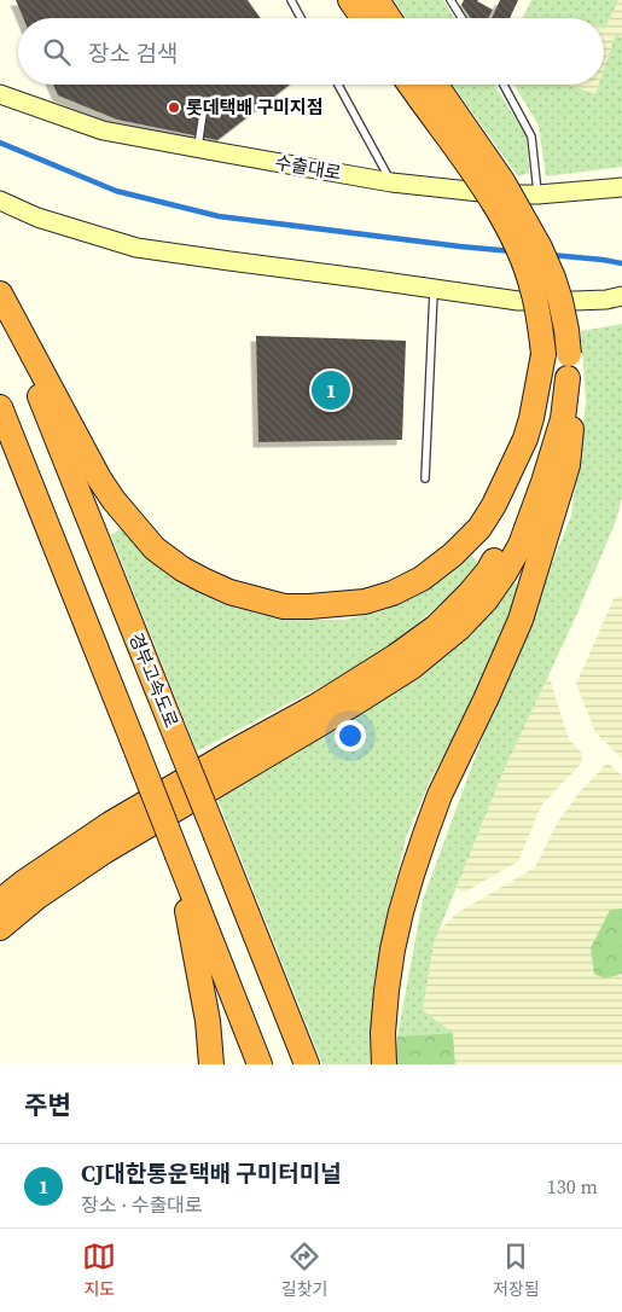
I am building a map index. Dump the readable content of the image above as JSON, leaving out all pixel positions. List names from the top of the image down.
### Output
{
  "streets": {
    "highway": ["경부고속도로"],
    "street": ["수출대로"]
  },
  "places": ["롯데택배 구미지점"],
  "page": {
    "search": "장소 검색",
    "pins": "1",
    "heading": "주변",
    "list": [
      {
        "mark": "1",
        "name": "CJ대한통운택배 구미터미널",
        "note": "장소 · 수출대로",
        "value": "130 m"
      }
    ],
    "nav": ["지도", "길찾기", "저장됨"]
  }
}
